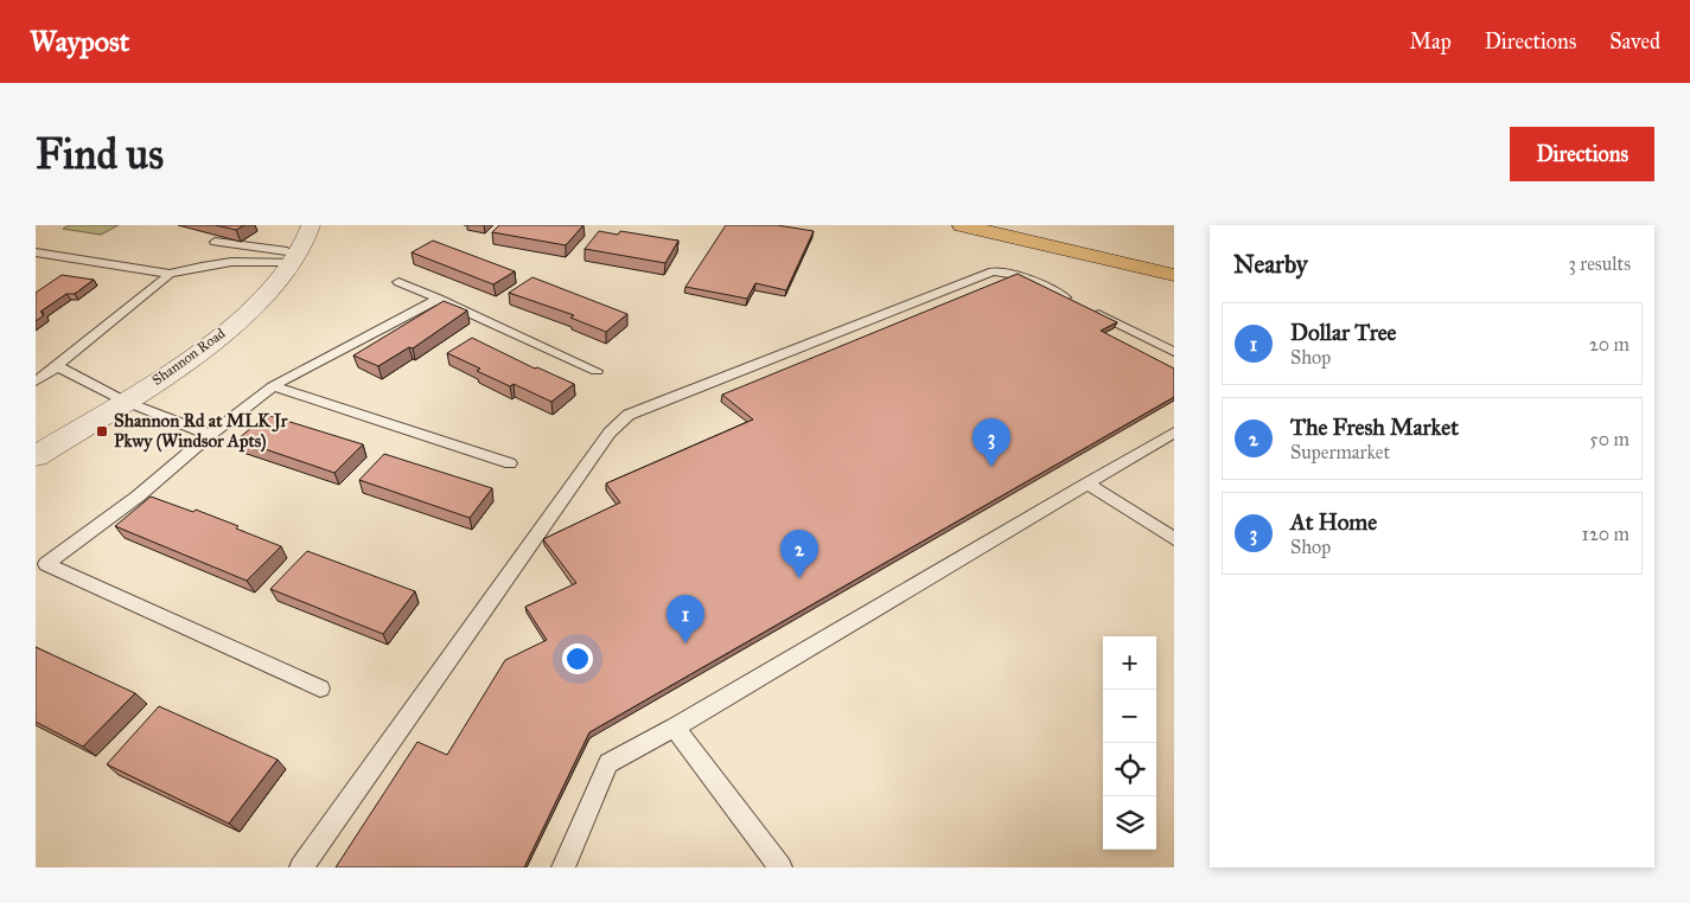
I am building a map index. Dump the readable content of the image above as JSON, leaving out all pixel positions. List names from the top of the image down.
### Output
{
  "streets": {
    "street": ["Shannon Road"]
  },
  "places": {
    "transit": ["Shannon Rd at MLK Jr Pkwy (Windsor Apts)"]
  },
  "page": {
    "header": "Waypost",
    "nav": ["Map", "Directions", "Saved"],
    "buttons": "Directions",
    "title": "Find us",
    "heading": ["Nearby", "3 results"],
    "list": [
      {
        "mark": "1",
        "name": "Dollar Tree",
        "note": "Shop",
        "value": "20 m"
      },
      {
        "mark": "2",
        "name": "The Fresh Market",
        "note": "Supermarket",
        "value": "50 m"
      },
      {
        "mark": "3",
        "name": "At Home",
        "note": "Shop",
        "value": "120 m"
      }
    ],
    "pins": ["3", "2", "1"],
    "map_buttons": ["+", "−"]
  }
}
